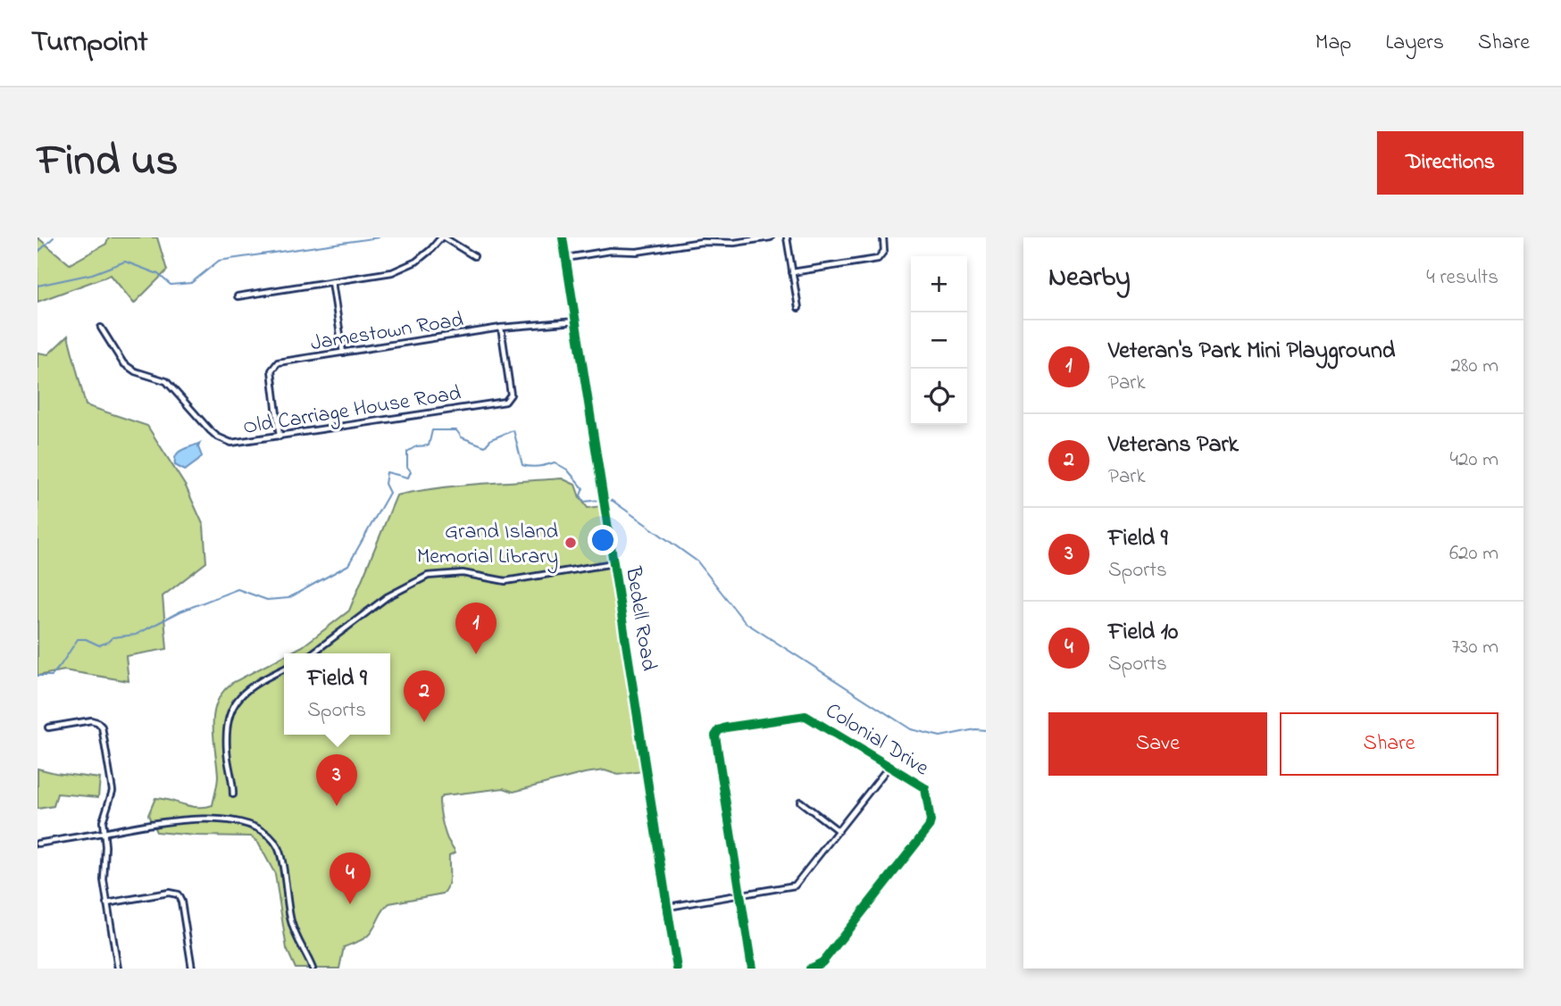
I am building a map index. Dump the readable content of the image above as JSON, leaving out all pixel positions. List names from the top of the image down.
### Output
{
  "streets": {
    "street": [
      "Jamestown Road",
      "Old Carriage House Road",
      "Bedell Road",
      "Colonial Drive"
    ]
  },
  "crossings": [
    ["Jamestown Road", "Old Carriage House Road"],
    ["Jamestown Road", "Bedell Road"]
  ],
  "places": ["Grand Island Memorial Library"],
  "page": {
    "header": "Turnpoint",
    "nav": ["Map", "Layers", "Share"],
    "title": "Find us",
    "buttons": [
      "Directions",
      ["Save", "Share"]
    ],
    "heading": ["Nearby", "4 results"],
    "map_buttons": ["+", "−"],
    "list": [
      {
        "mark": "1",
        "name": "Veteran's Park Mini Playground",
        "note": "Park",
        "value": "280 m"
      },
      {
        "mark": "2",
        "name": "Veterans Park",
        "note": "Park",
        "value": "420 m"
      },
      {
        "mark": "3",
        "name": "Field 9",
        "note": "Sports",
        "value": "620 m"
      },
      {
        "mark": "4",
        "name": "Field 10",
        "note": "Sports",
        "value": "730 m"
      }
    ],
    "pins": [
      "1",
      "2",
      "3",
      "4"
    ],
    "popup": ["Field 9", "Sports"]
  }
}
